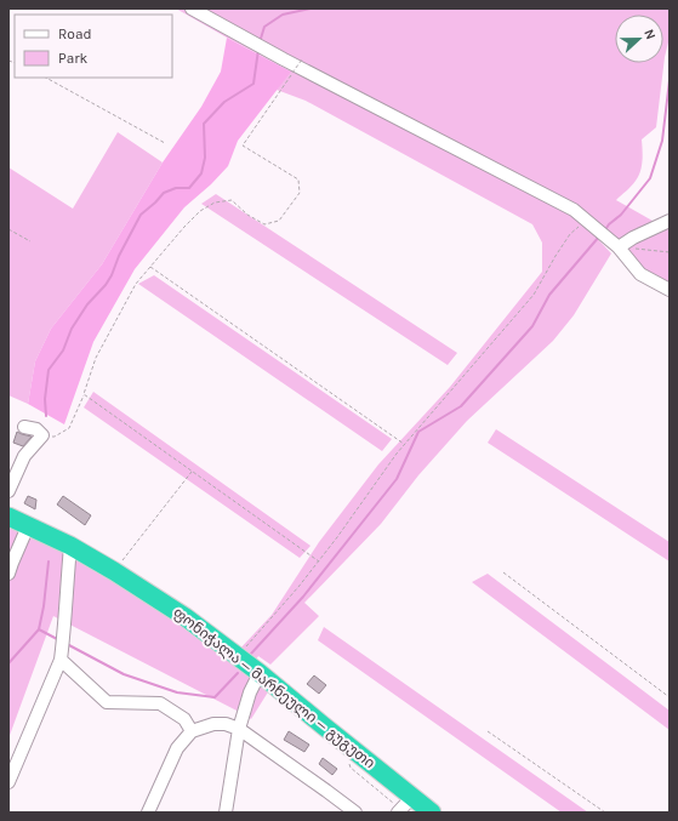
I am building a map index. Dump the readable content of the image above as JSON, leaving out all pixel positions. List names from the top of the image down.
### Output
{
  "streets": {
    "highway": ["ფონიჭალა — მარნეული — გუგუთი"]
  },
  "legend": ["Road", "Park"],
  "north": "right"
}
